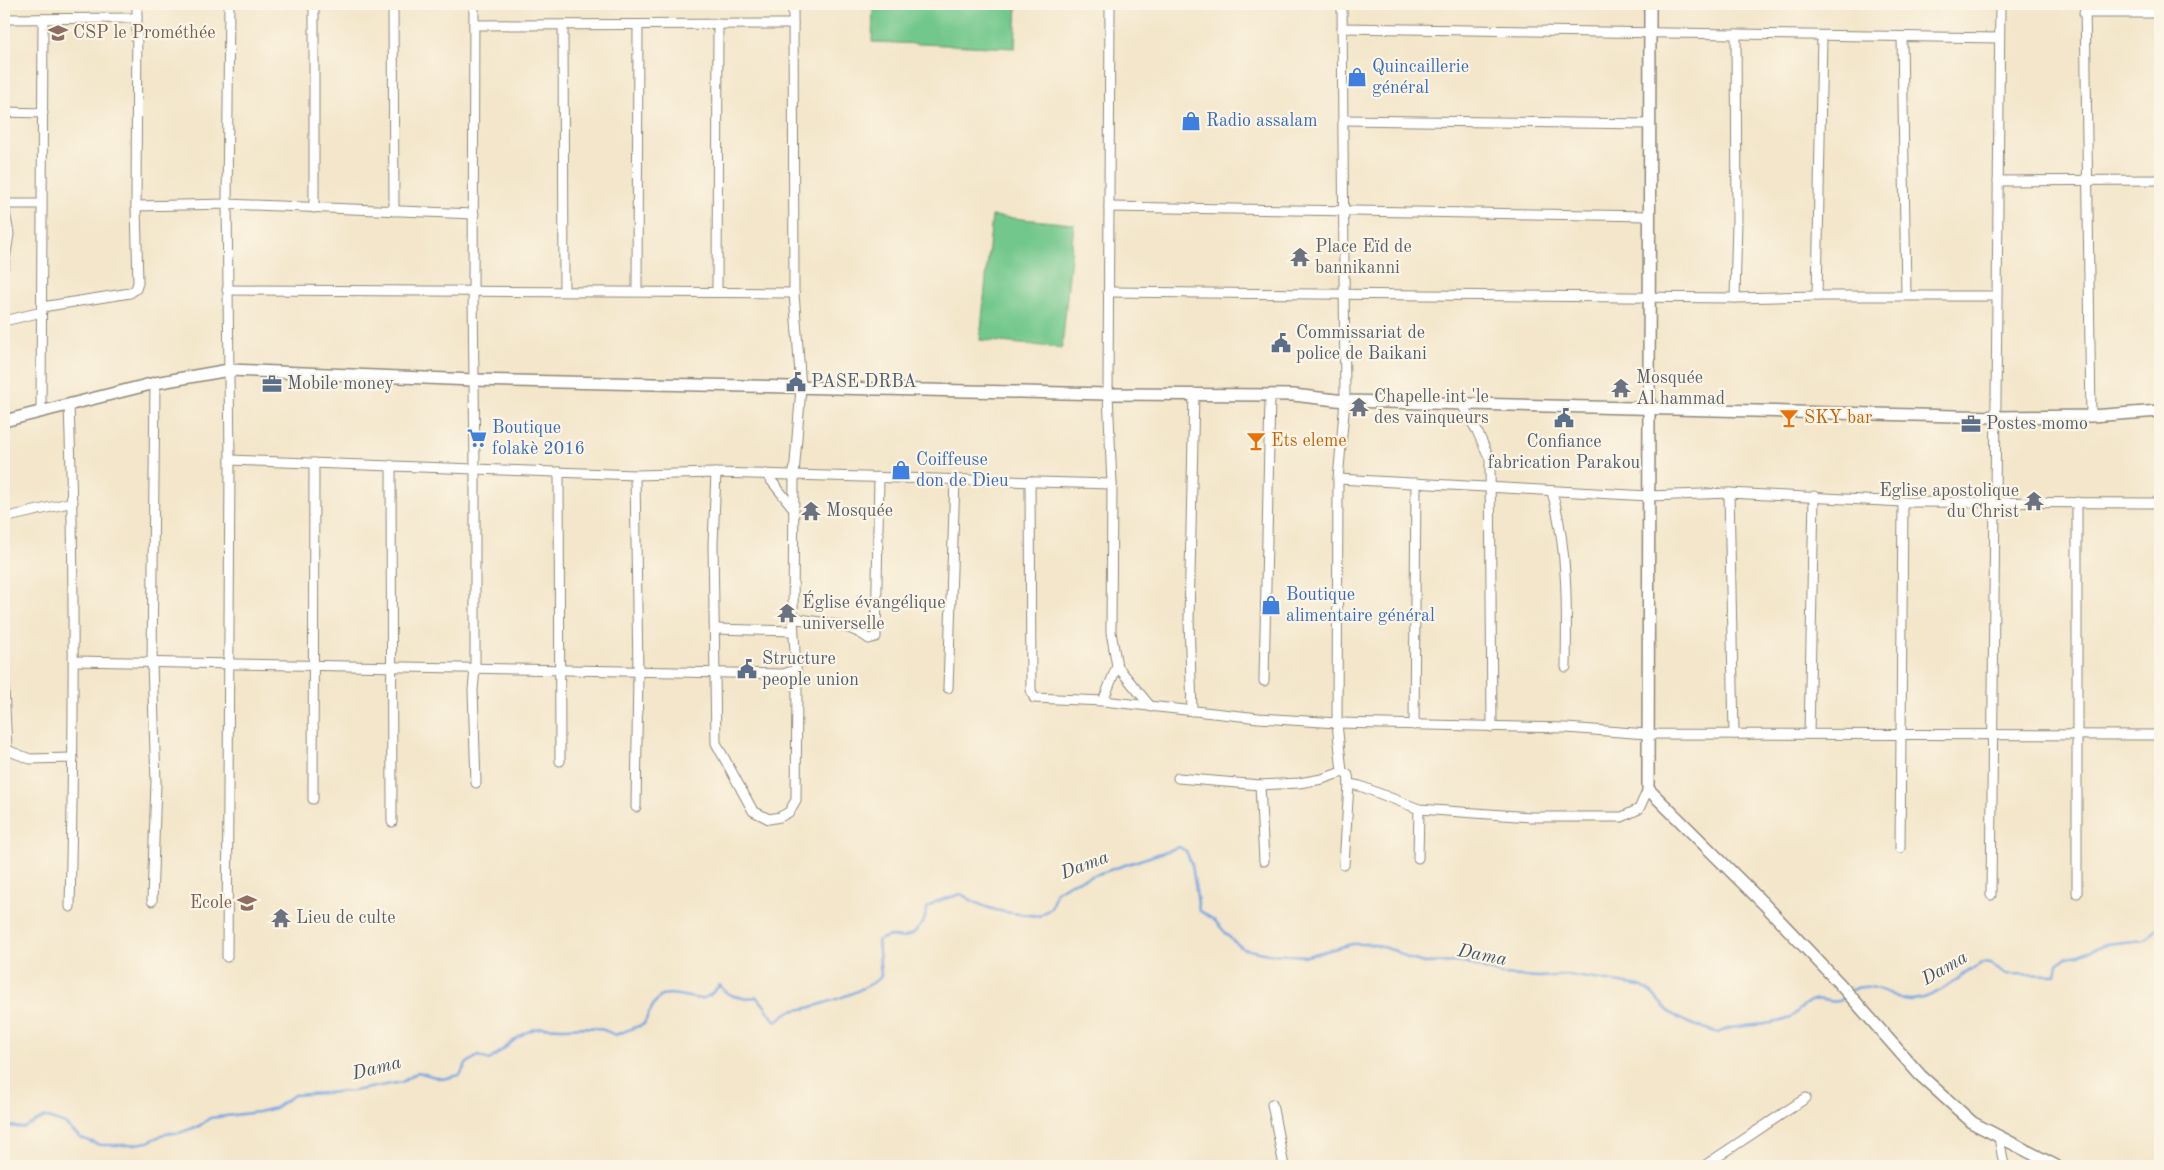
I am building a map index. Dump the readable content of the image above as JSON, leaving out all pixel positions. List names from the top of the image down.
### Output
{
  "water": ["Dama"],
  "places": {
    "school or university": ["CSP le Prométhée", "Ecole"],
    "shop": [
      "Quincaillerie général",
      "Radio assalam",
      "Coiffeuse don de Dieu",
      "Boutique alimentaire général"
    ],
    "temple": [
      "Place Eïd de bannikanni",
      "Mosquée Al hammad",
      "Chapelle int 'le des vainqueurs",
      "Eglise apostolique du Christ",
      "Mosquée",
      "Église évangélique universelle",
      "Lieu de culte"
    ],
    "public building": [
      "Commissariat de police de Baikani",
      "PASE DRBA",
      "Confiance fabrication Parakou",
      "Structure people union"
    ],
    "office": ["Mobile money", "Postes momo"],
    "bar": ["SKY bar", "Ets eleme"],
    "supermarket": ["Boutique folakè 2016"]
  }
}
